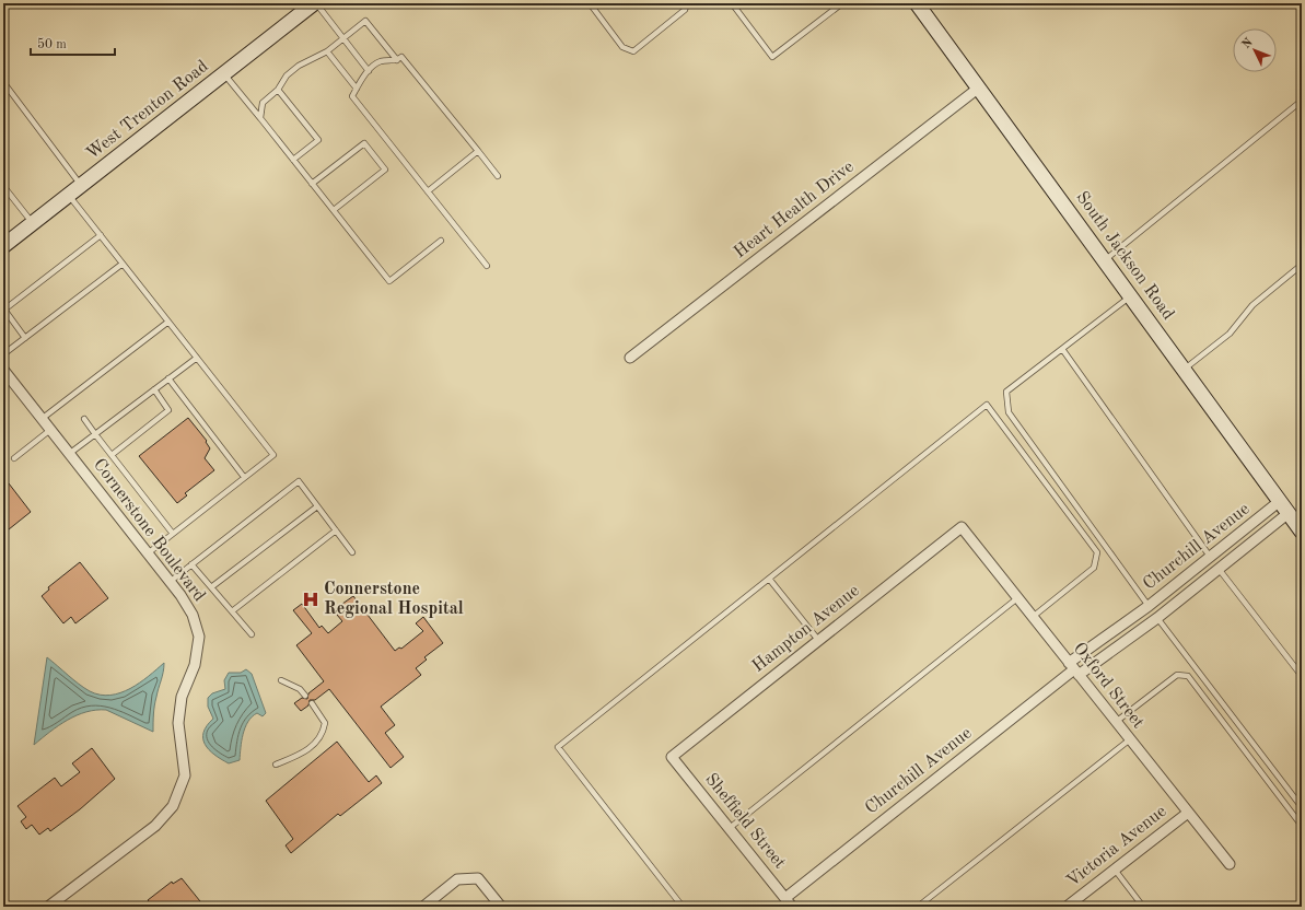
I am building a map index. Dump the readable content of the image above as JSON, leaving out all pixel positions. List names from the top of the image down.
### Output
{
  "streets": {
    "main road": ["West Trenton Road", "South Jackson Road"],
    "street": [
      "Heart Health Drive",
      "Cornerstone Boulevard",
      "Churchill Avenue",
      "Hampton Avenue",
      "Oxford Street",
      "Sheffield Street",
      "Victoria Avenue"
    ]
  },
  "crossings": [
    ["Heart Health Drive", "South Jackson Road"],
    ["South Jackson Road", "Churchill Avenue"],
    ["Churchill Avenue", "Oxford Street"],
    ["Churchill Avenue", "Sheffield Street"],
    ["Hampton Avenue", "Oxford Street"],
    ["Hampton Avenue", "Sheffield Street"],
    ["Oxford Street", "Victoria Avenue"]
  ],
  "places": {
    "hospital": ["Connerstone Regional Hospital"]
  },
  "scale_bar": "50 m",
  "north": "top left"
}
